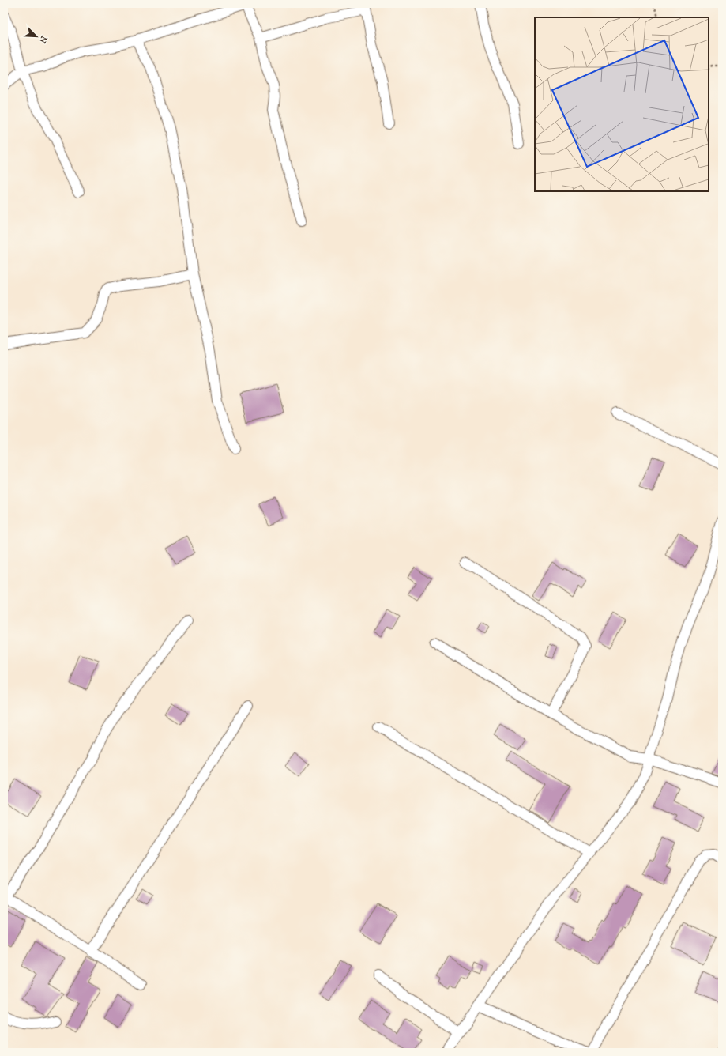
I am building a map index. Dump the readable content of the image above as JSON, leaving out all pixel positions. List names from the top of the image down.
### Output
{
  "north": "bottom right"
}
